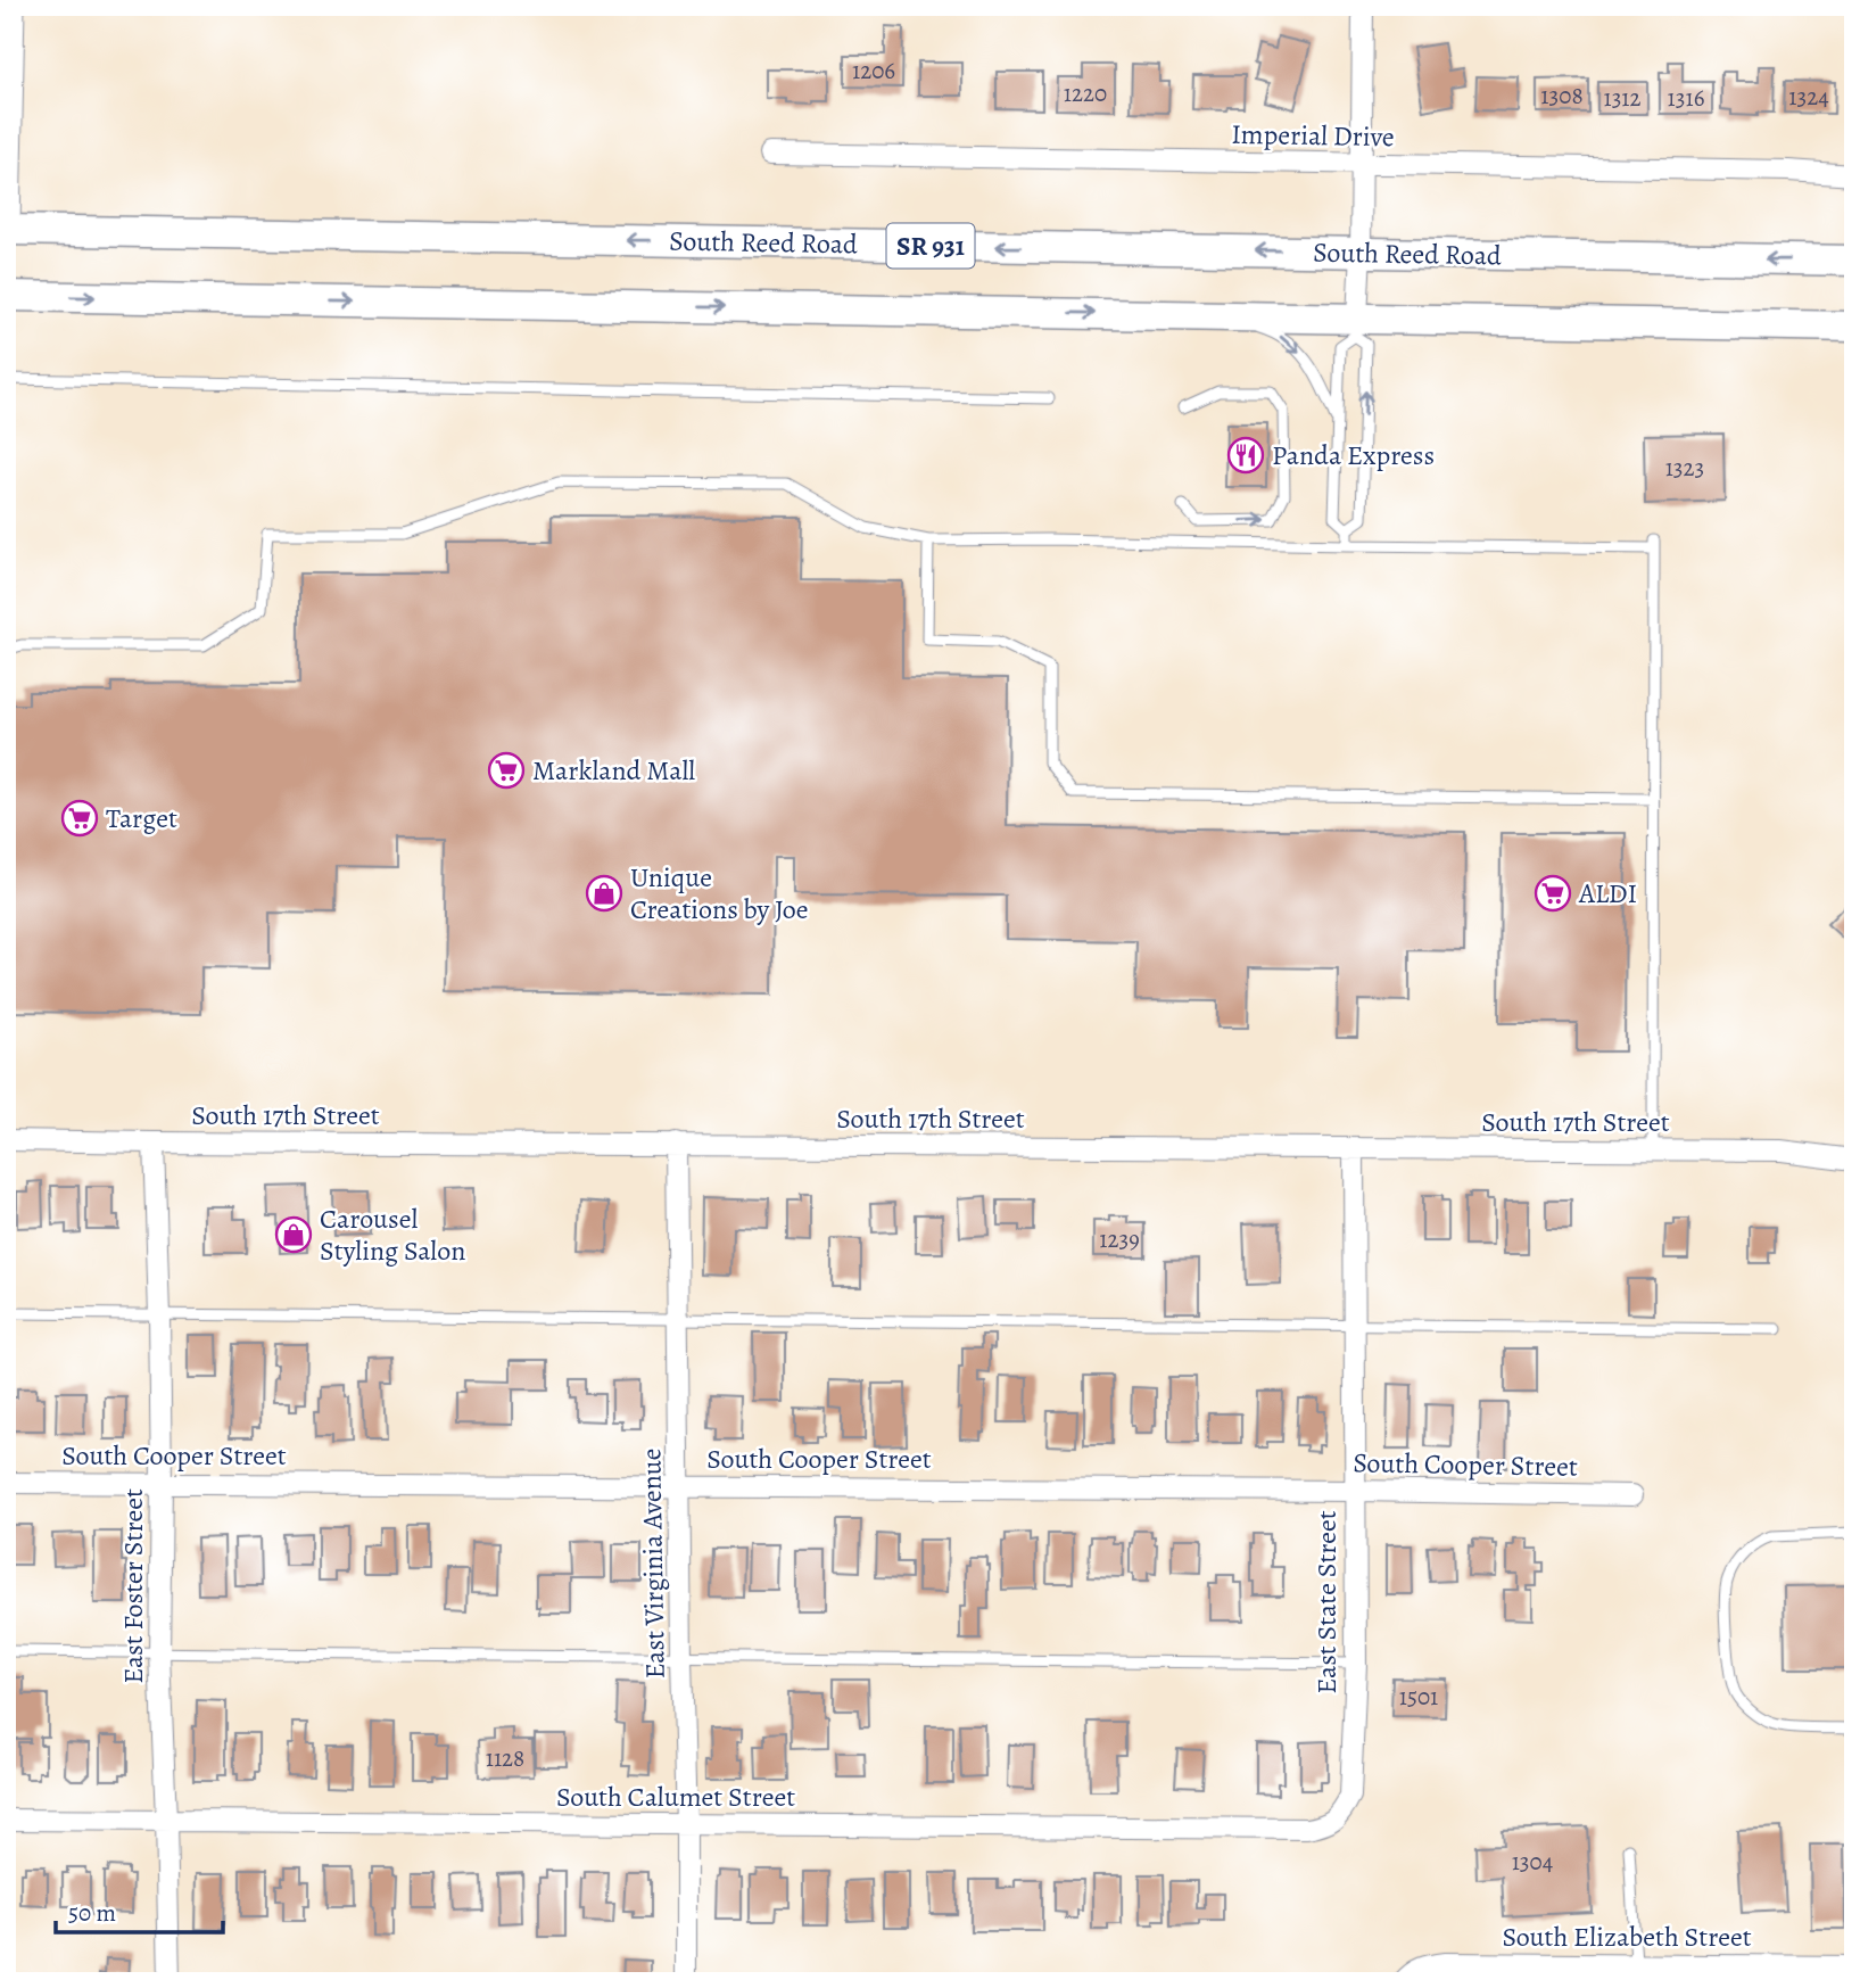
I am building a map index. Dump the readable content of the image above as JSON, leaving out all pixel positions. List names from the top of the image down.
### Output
{
  "streets": {
    "main road": ["South Reed Road", "SR 931"],
    "street": [
      "Imperial Drive",
      "South 17th Street",
      "South Cooper Street",
      "East Virginia Avenue",
      "East Foster Street",
      "East State Street",
      "South Calumet Street",
      "South Elizabeth Street"
    ]
  },
  "crossings": [
    ["South 17th Street", "East Virginia Avenue"],
    ["South 17th Street", "East Foster Street"],
    ["South 17th Street", "East State Street"],
    ["South Cooper Street", "East Virginia Avenue"],
    ["South Cooper Street", "East Foster Street"],
    ["South Cooper Street", "East State Street"],
    ["East Virginia Avenue", "South Calumet Street"],
    ["East Foster Street", "South Calumet Street"],
    ["East State Street", "South Calumet Street"]
  ],
  "places": {
    "restaurant": ["Panda Express"],
    "supermarket": ["Markland Mall", "Target", "ALDI"],
    "shop": ["Unique Creations by Joe", "Carousel Styling Salon"]
  },
  "house_numbers": [
    "1206",
    "1220",
    "1308",
    "1324",
    "1312",
    "1316",
    "1323",
    "1239",
    "1501",
    "1128",
    "1304"
  ],
  "scale_bar": "50 m"
}
